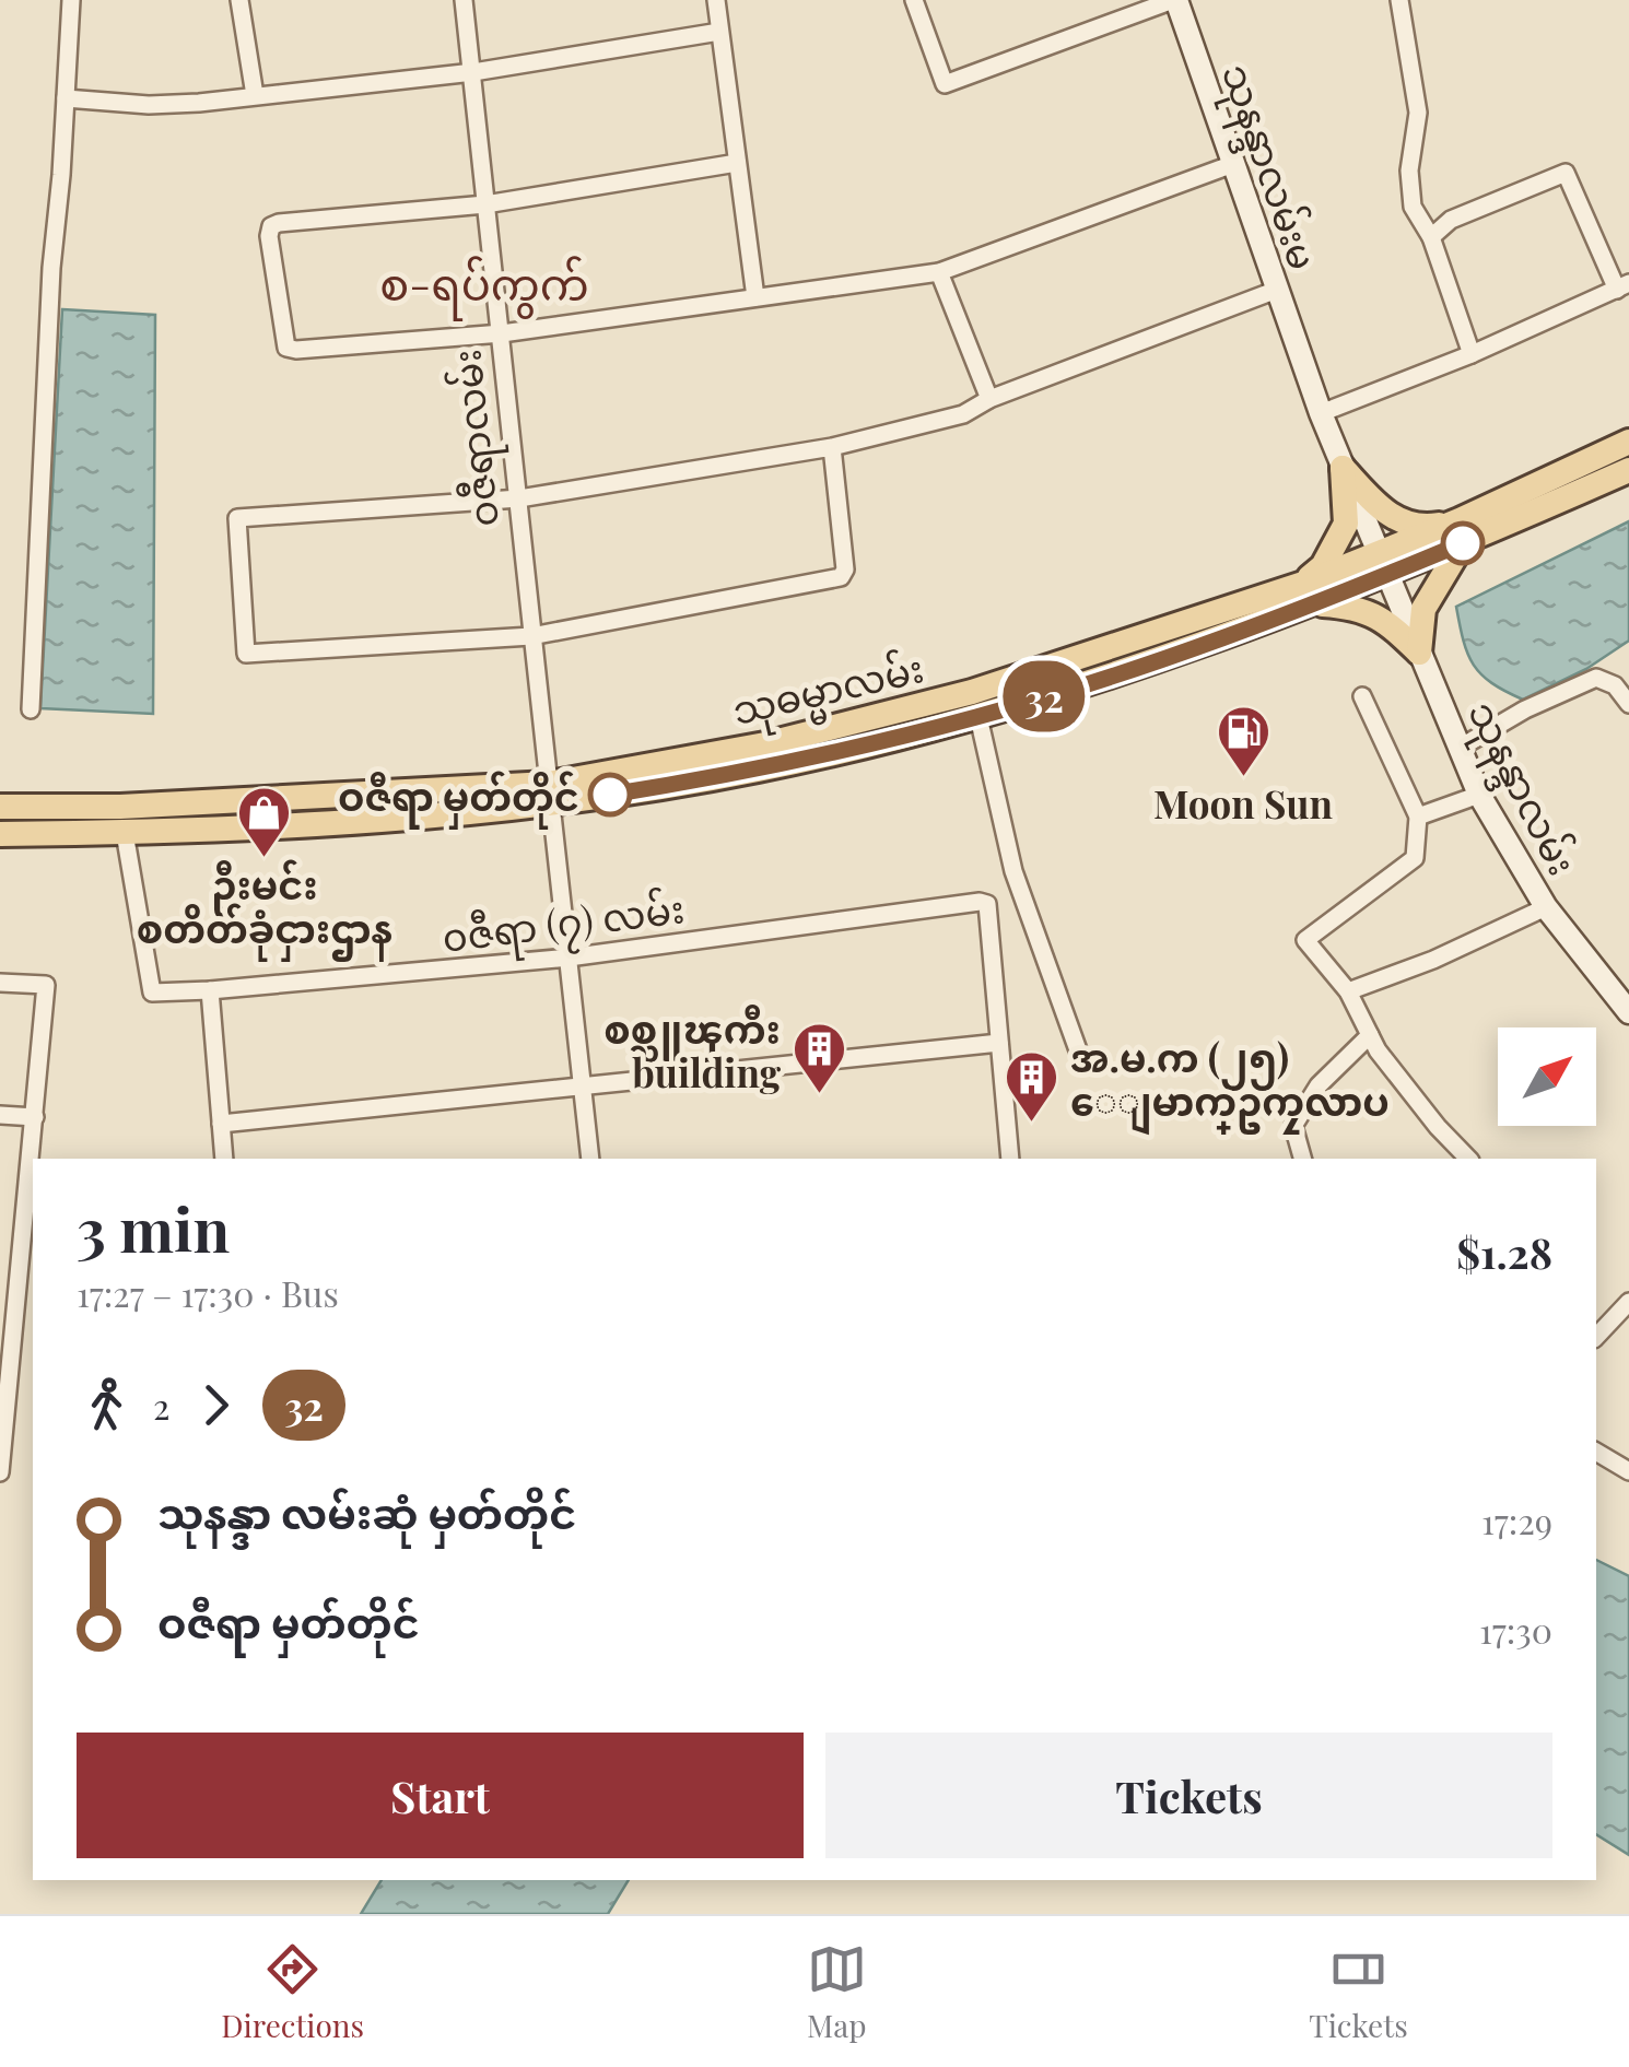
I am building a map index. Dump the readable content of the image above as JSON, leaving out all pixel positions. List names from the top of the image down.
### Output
{
  "streets": {
    "main road": ["သုဓမ္မာလမ်း"],
    "street": [
      "သုနန္ဒာလမ်းမ",
      "ဝဇီရာလမ်း",
      "သုနန္ဒာလမ်း",
      "၀ဇီရာ (၇) လမ်း"
    ]
  },
  "crossings": [
    ["သုနန္ဒာလမ်းမ", "သုနန္ဒာလမ်း"],
    ["ဝဇီရာလမ်း", "သုဓမ္မာလမ်း"],
    ["ဝဇီရာလမ်း", "၀ဇီရာ (၇) လမ်း"],
    ["သုဓမ္မာလမ်း", "သုနန္ဒာလမ်း"],
    ["သုဓမ္မာလမ်း", "၀ဇီရာ (၇) လမ်း"]
  ],
  "districts": ["စ-ရပ်ကွက်"],
  "places": {
    "fuel station": ["Moon Sun"],
    "other": ["ဝဇီရာ မှတ်တိုင်"],
    "shop": ["ဦးမင်း စတိတ်ခုံငှားဌာန"],
    "building": ["စစ္သူၾကီး building", "အ.မ.က (၂၅) ေျမာက္ဥကၠလာပ"]
  },
  "lines": ["bus line 32"],
  "north": "top right",
  "page": {
    "on_map": "32",
    "heading": ["3 min", "17:27 – 17:30 · Bus", "$1.28"],
    "legs": ["2", "32"],
    "list": [
      {
        "name": "သုနန္ဒာ လမ်းဆုံ မှတ်တိုင်",
        "value": "17:29"
      },
      {
        "name": "ဝဇီရာ မှတ်တိုင်",
        "value": "17:30"
      }
    ],
    "buttons": ["Start", "Tickets"],
    "tabs": ["Directions", "Map", "Tickets"]
  }
}
